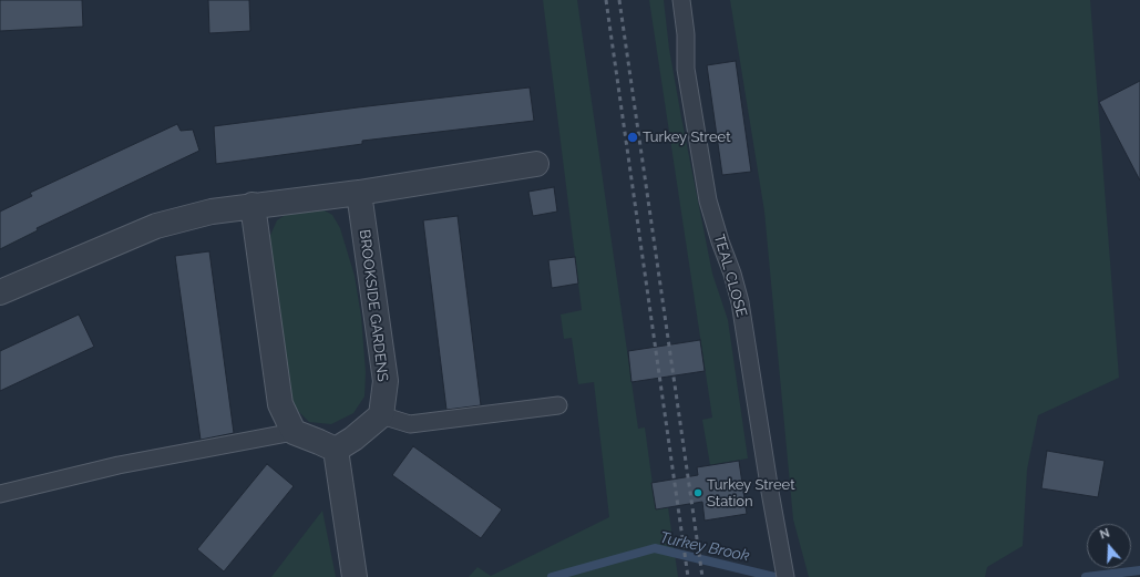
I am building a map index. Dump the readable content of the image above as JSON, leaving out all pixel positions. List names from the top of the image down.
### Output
{
  "streets": {
    "street": ["BROOKSIDE GARDENS"],
    "lane": ["TEAL CLOSE"]
  },
  "water": ["Turkey Brook"],
  "places": ["Turkey Street", "Turkey Street Station"],
  "north": "top"
}
